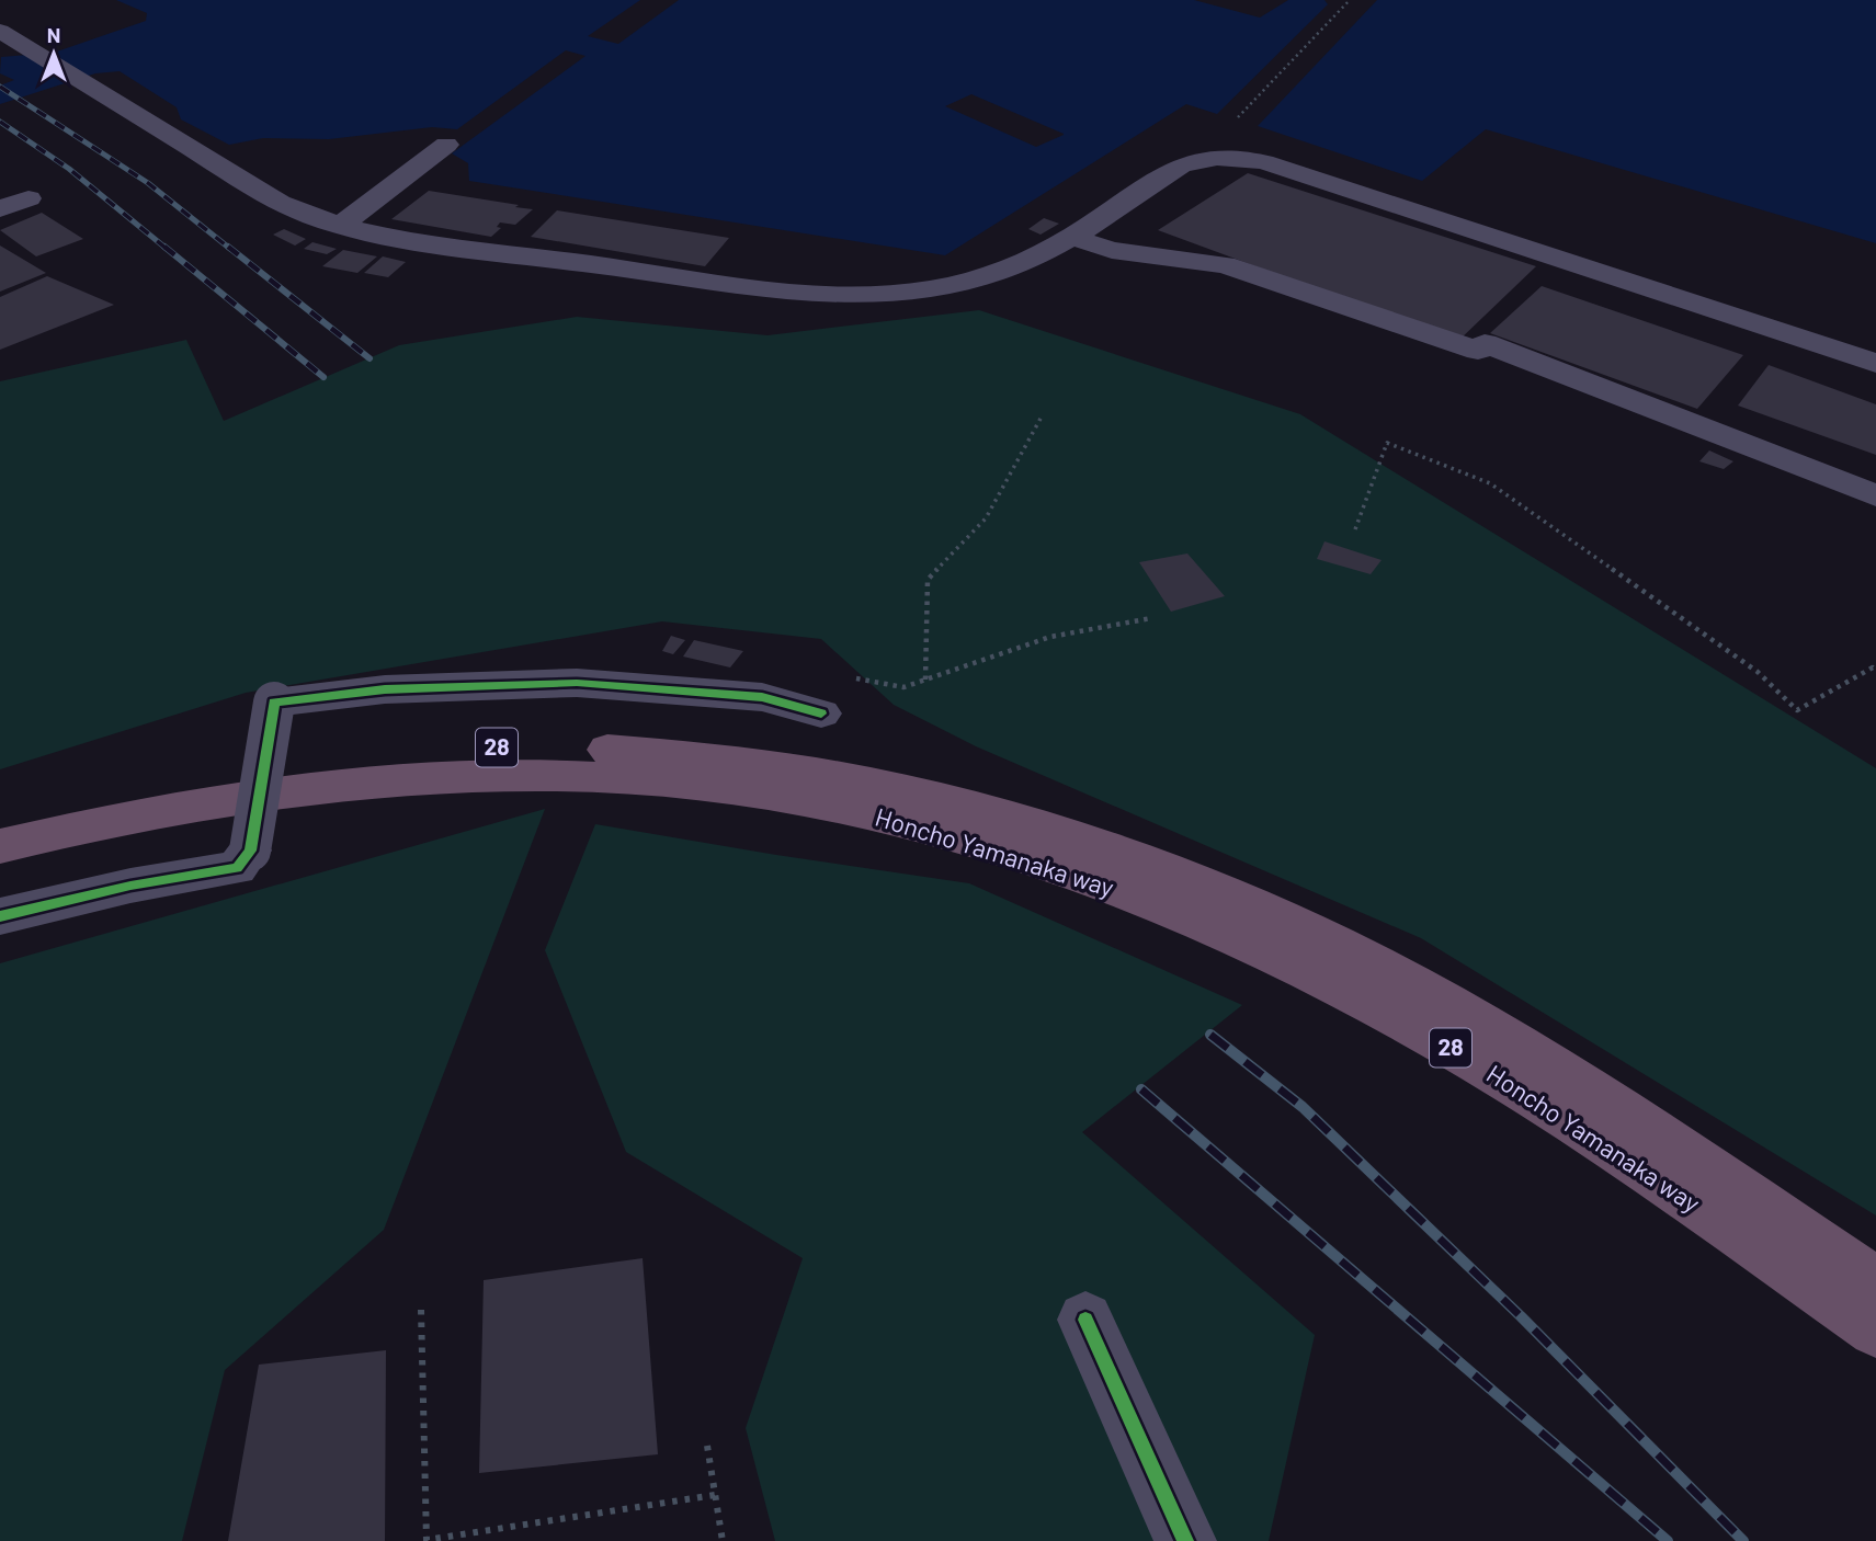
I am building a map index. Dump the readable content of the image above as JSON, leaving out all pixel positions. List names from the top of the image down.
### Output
{
  "streets": {
    "highway": ["28", "Honcho Yamanaka way"]
  },
  "north": "top"
}
